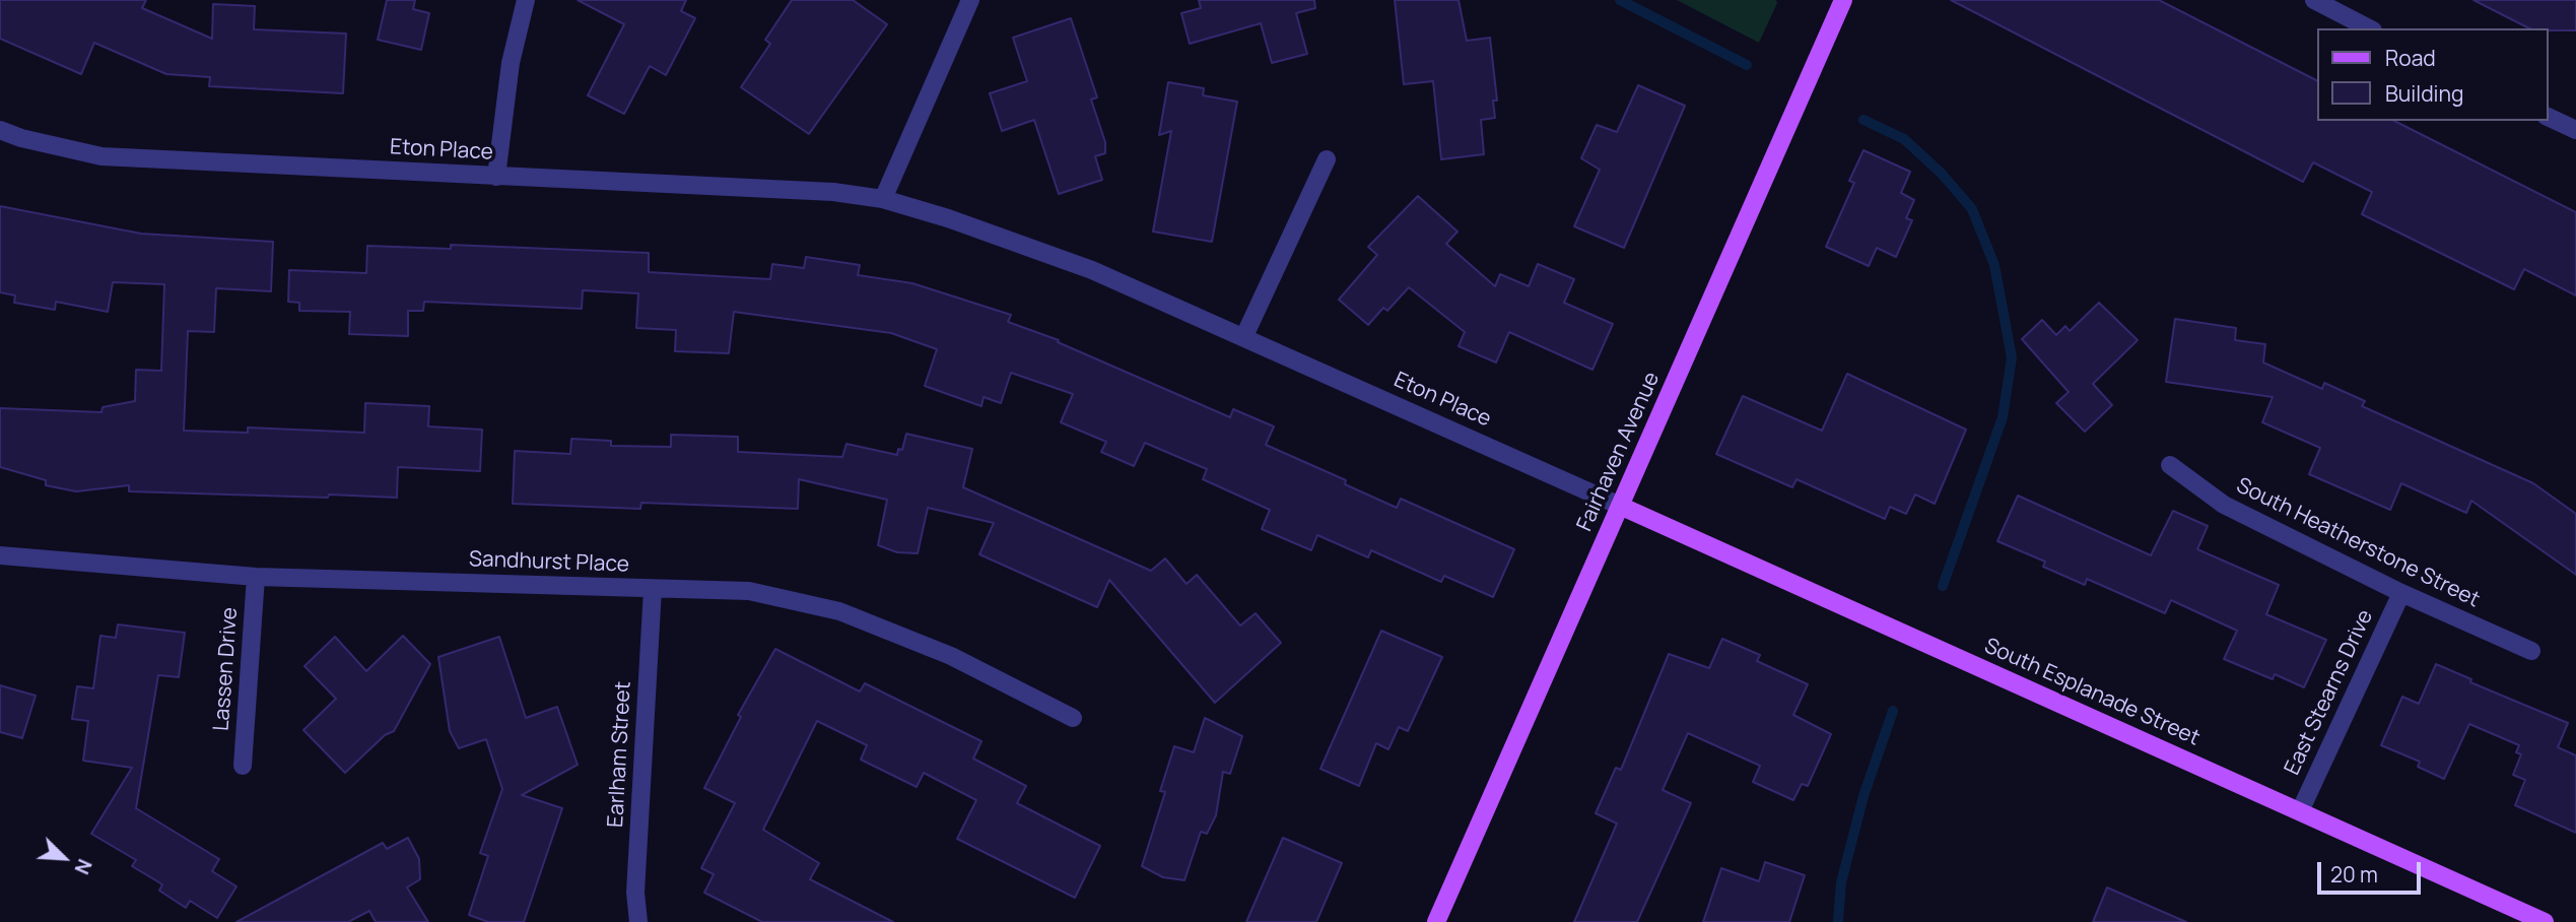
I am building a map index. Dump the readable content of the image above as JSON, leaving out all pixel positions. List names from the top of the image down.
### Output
{
  "streets": {
    "main road": ["Fairhaven Avenue", "South Esplanade Street"],
    "street": [
      "Eton Place",
      "South Heatherstone Street",
      "Sandhurst Place",
      "Lassen Drive",
      "East Stearns Drive",
      "Earlham Street"
    ]
  },
  "crossings": [
    ["Eton Place", "Fairhaven Avenue"],
    ["Eton Place", "South Esplanade Street"],
    ["Fairhaven Avenue", "South Esplanade Street"],
    ["South Heatherstone Street", "East Stearns Drive"],
    ["Sandhurst Place", "Lassen Drive"],
    ["Sandhurst Place", "Earlham Street"],
    ["South Esplanade Street", "East Stearns Drive"]
  ],
  "legend": ["Road", "Building"],
  "scale_bar": "20 m",
  "north": "bottom right"
}
